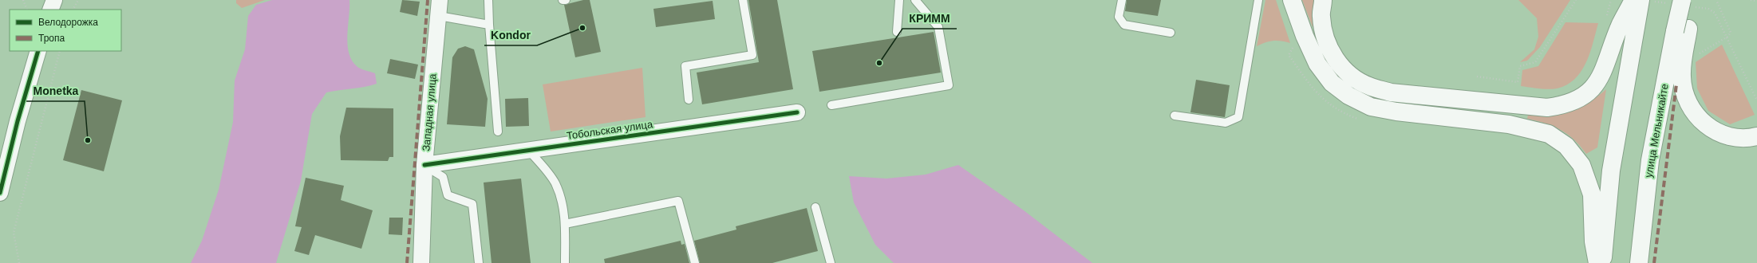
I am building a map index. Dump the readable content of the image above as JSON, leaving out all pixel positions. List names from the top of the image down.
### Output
{
  "streets": {
    "main road": ["улица Мельникайте"],
    "street": ["Западная улица", "Тобольская улица"]
  },
  "crossings": [
    ["Западная улица", "Тобольская улица"]
  ],
  "places": ["Kondor", "КРИММ", "Monetka"],
  "legend": ["Велодорожка", "Тропа"]
}
